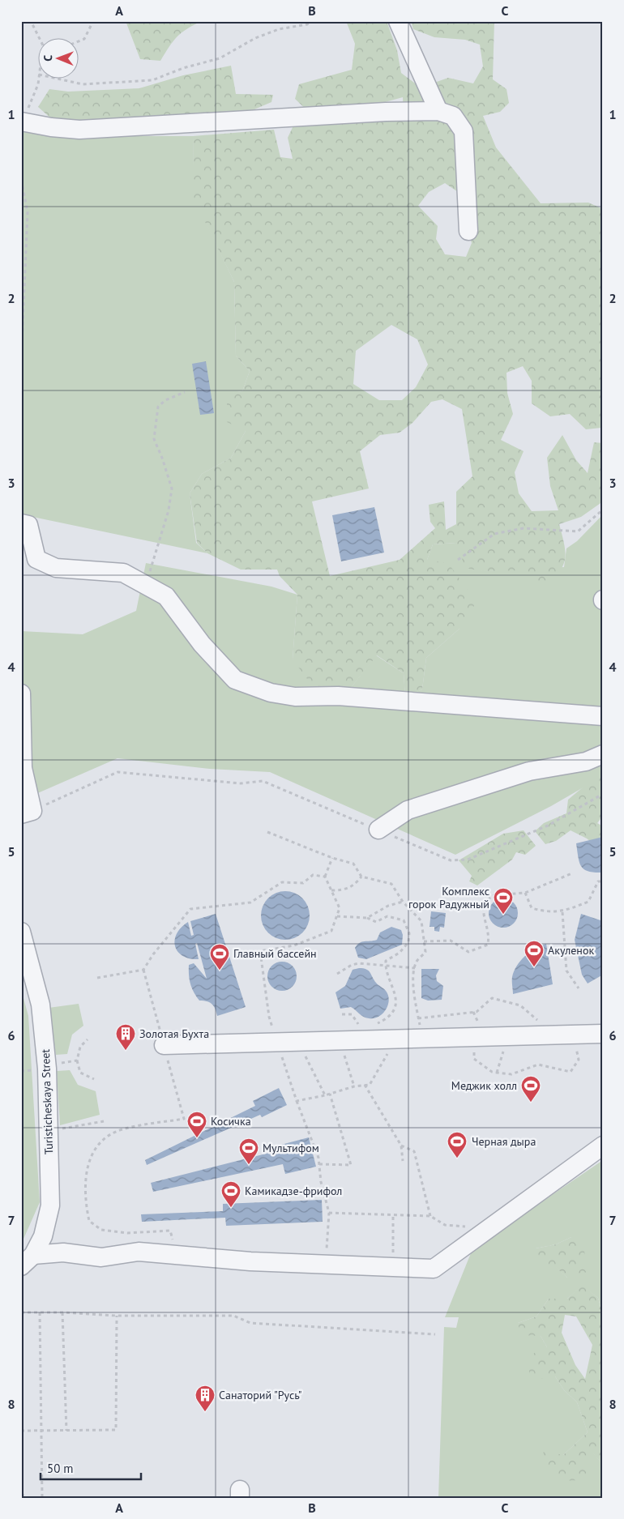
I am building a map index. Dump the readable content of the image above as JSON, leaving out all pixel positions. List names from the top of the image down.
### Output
{
  "streets": {
    "street": ["Turisticheskaya Street"]
  },
  "places": {
    "sports": [
      "Комплекс горок Радужный",
      "Акуленок",
      "Главный бассейн",
      "Меджик холл",
      "Косичка",
      "Черная дыра",
      "Мультифом",
      "Камикадзе-фрифол"
    ],
    "building": ["Золотая Бухта", "Санаторий \"Русь\""]
  },
  "scale_bar": "50 m",
  "north": "left",
  "grid": {
    "columns": ["A", "B", "C"],
    "rows": [
      "1",
      "2",
      "3",
      "4",
      "5",
      "6",
      "7",
      "8"
    ]
  }
}
